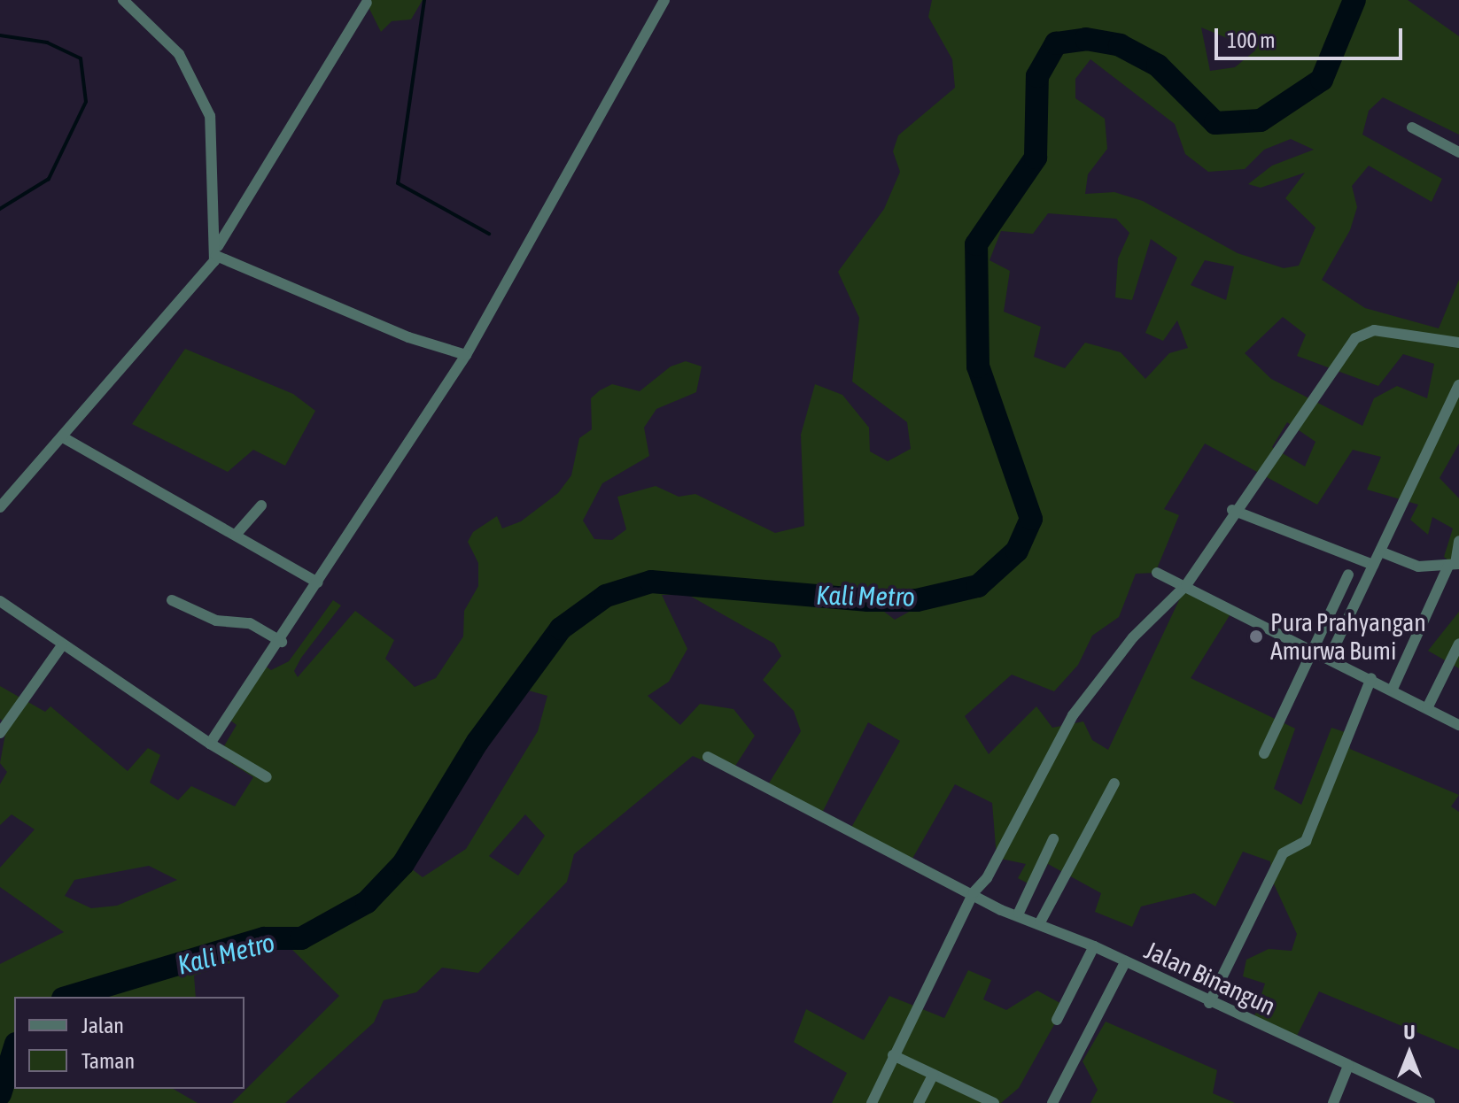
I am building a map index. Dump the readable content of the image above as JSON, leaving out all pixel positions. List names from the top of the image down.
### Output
{
  "streets": {
    "street": ["Jalan Binangun"]
  },
  "water": ["Kali Metro"],
  "places": ["Pura Prahyangan Amurwa Bumi"],
  "legend": ["Jalan", "Taman"],
  "scale_bar": "100 m",
  "north": "top"
}
